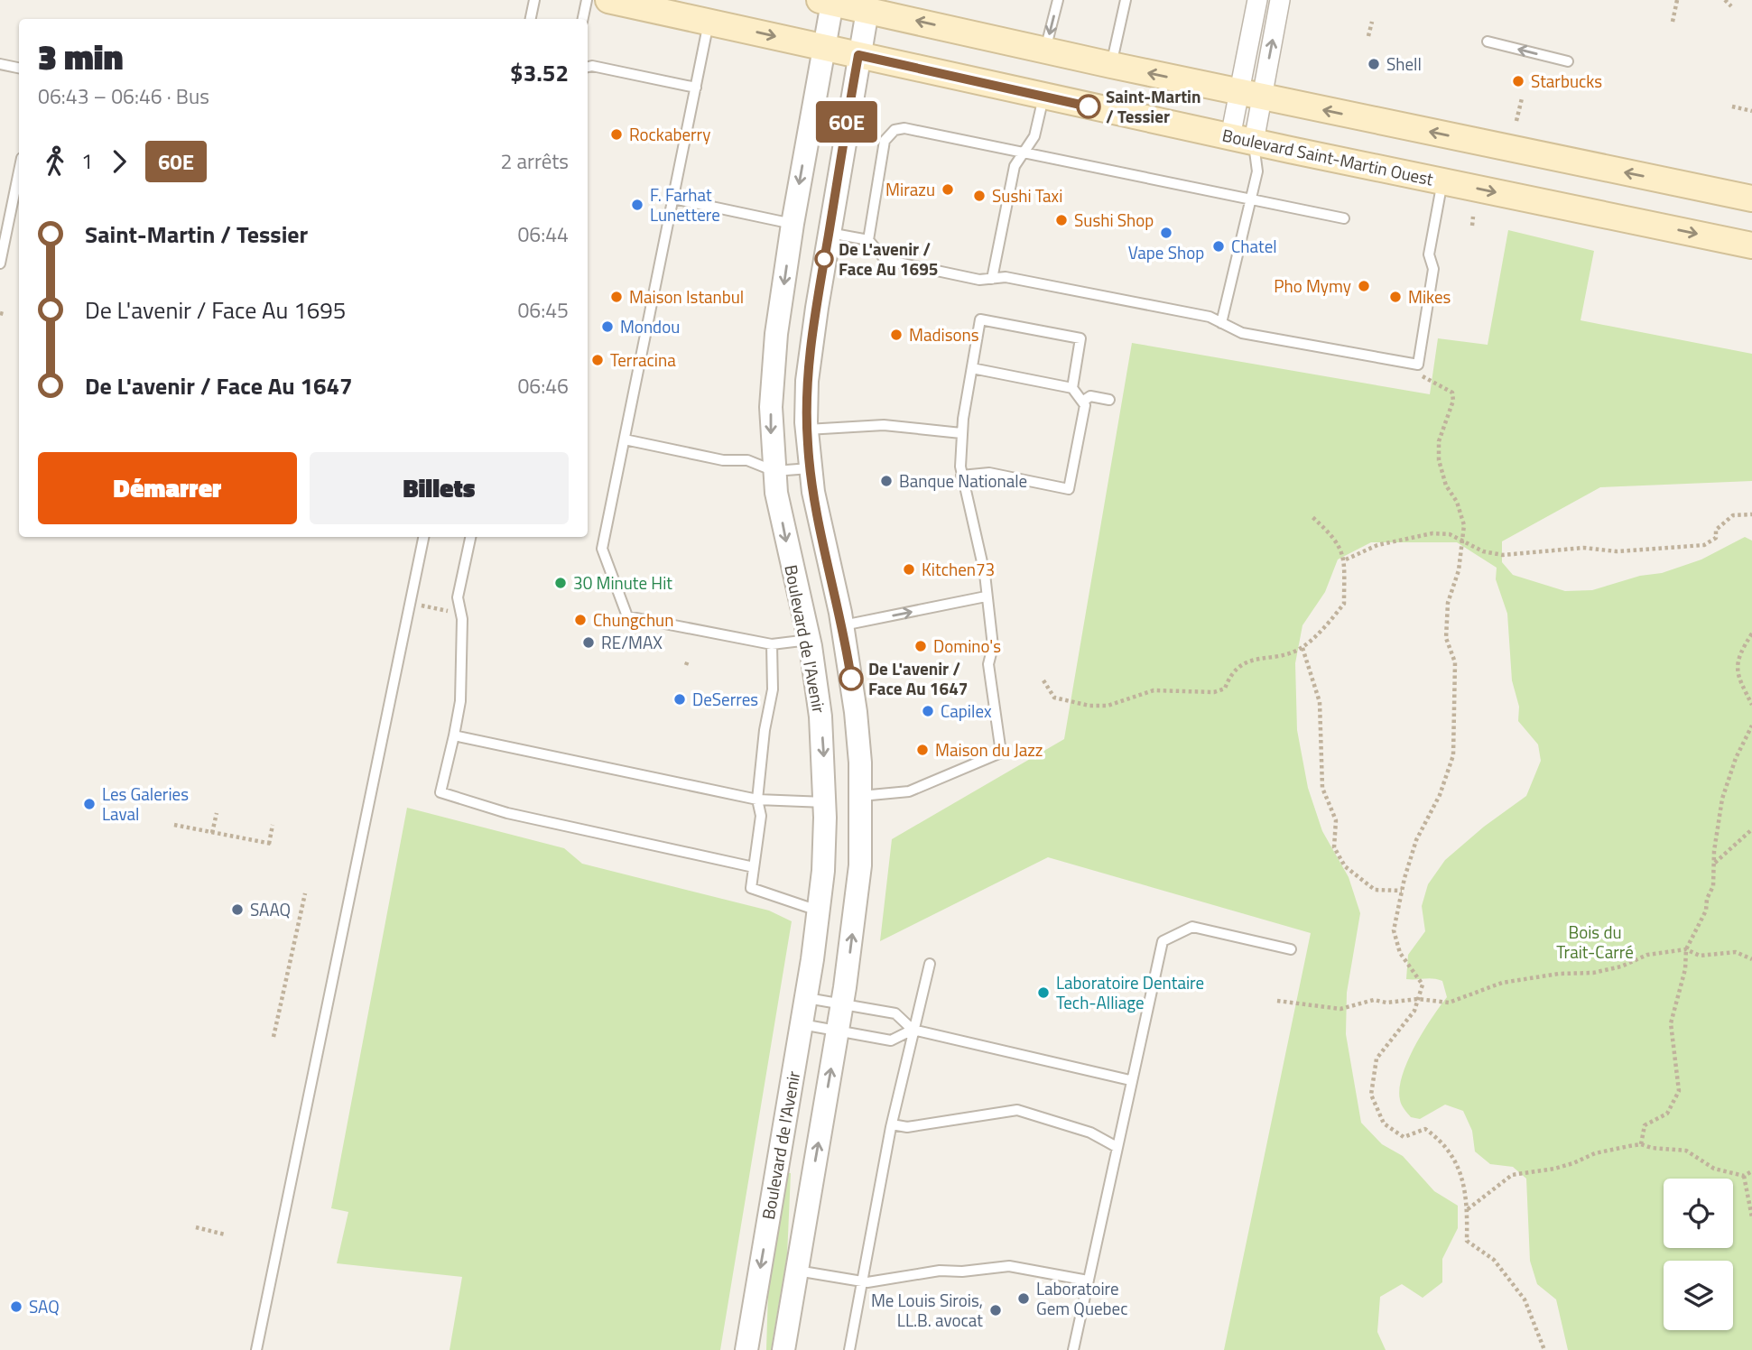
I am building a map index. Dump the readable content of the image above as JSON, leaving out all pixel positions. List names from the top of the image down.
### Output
{
  "streets": {
    "main road": ["Boulevard Saint-Martin Ouest"],
    "street": ["Boulevard de l'Avenir"]
  },
  "crossings": [
    ["Boulevard Saint-Martin Ouest", "Boulevard de l'Avenir"]
  ],
  "parks": ["Bois du Trait-Carré"],
  "places": [
    "Shell",
    "Starbucks",
    "Saint-Martin / Tessier",
    "Rockaberry",
    "Mirazu",
    "Sushi Taxi",
    "F. Farhat Lunettere",
    "Sushi Shop",
    "Vape Shop",
    "Chatel",
    "De L'avenir / Face Au 1695",
    "Pho Mymy",
    "Maison Istanbul",
    "Mikes",
    "Mondou",
    "Madisons",
    "Terracina",
    "Banque Nationale",
    "Kitchen73",
    "30 Minute Hit",
    "Chungchun",
    "RE/MAX",
    "Domino's",
    "De L'avenir / Face Au 1647",
    "DeSerres",
    "Capilex",
    "Maison du Jazz",
    "Les Galeries Laval",
    "SAAQ",
    "Laboratoire Dentaire Tech-Alliage",
    "Laboratoire Gem Quebec",
    "SAQ",
    "Me Louis Sirois, LL.B. avocat"
  ],
  "lines": ["bus line 60E"],
  "page": {
    "on_map": "60E",
    "heading": ["3 min", "06:43 – 06:46 · Bus", "$3.52"],
    "legs": ["1", "60E", "2 arrêts"],
    "list": [
      {
        "name": "Saint-Martin / Tessier",
        "value": "06:44"
      },
      {
        "name": "De L'avenir / Face Au 1695",
        "value": "06:45"
      },
      {
        "name": "De L'avenir / Face Au 1647",
        "value": "06:46"
      }
    ],
    "buttons": ["Démarrer", "Billets"]
  }
}
